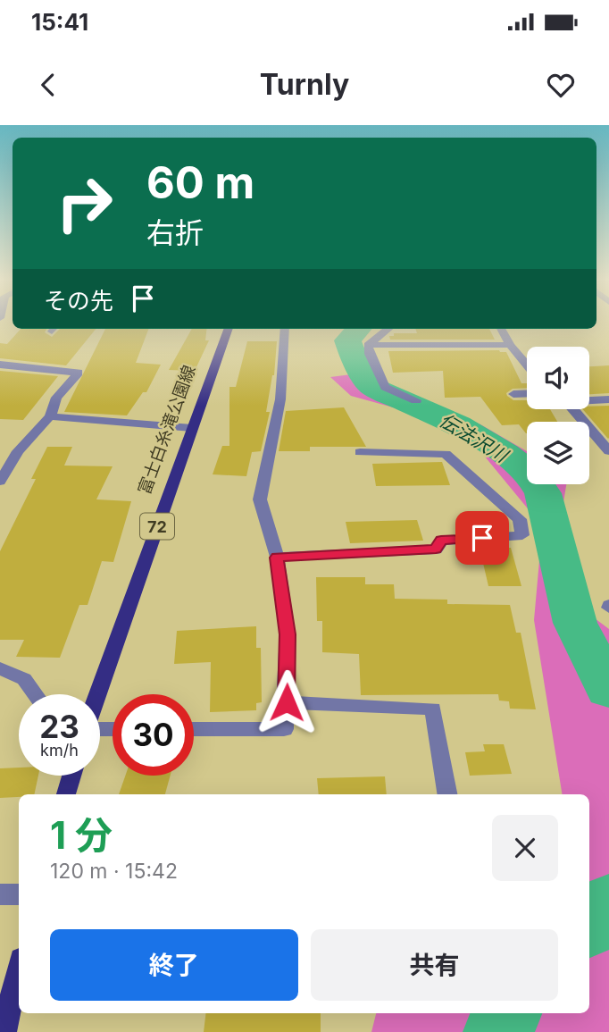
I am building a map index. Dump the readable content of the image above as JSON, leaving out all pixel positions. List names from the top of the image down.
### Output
{
  "streets": {
    "main road": ["富士白糸滝公園線", "72"]
  },
  "water": ["伝法沢川"],
  "page": {
    "status": "15:41",
    "header": "Turnly",
    "turn": ["60 m", "右折"],
    "then": "その先",
    "speed": "23 km/h",
    "limit": "30",
    "heading": ["1 分", "120 m · 15:42"],
    "buttons": ["終了", "共有"]
  }
}
